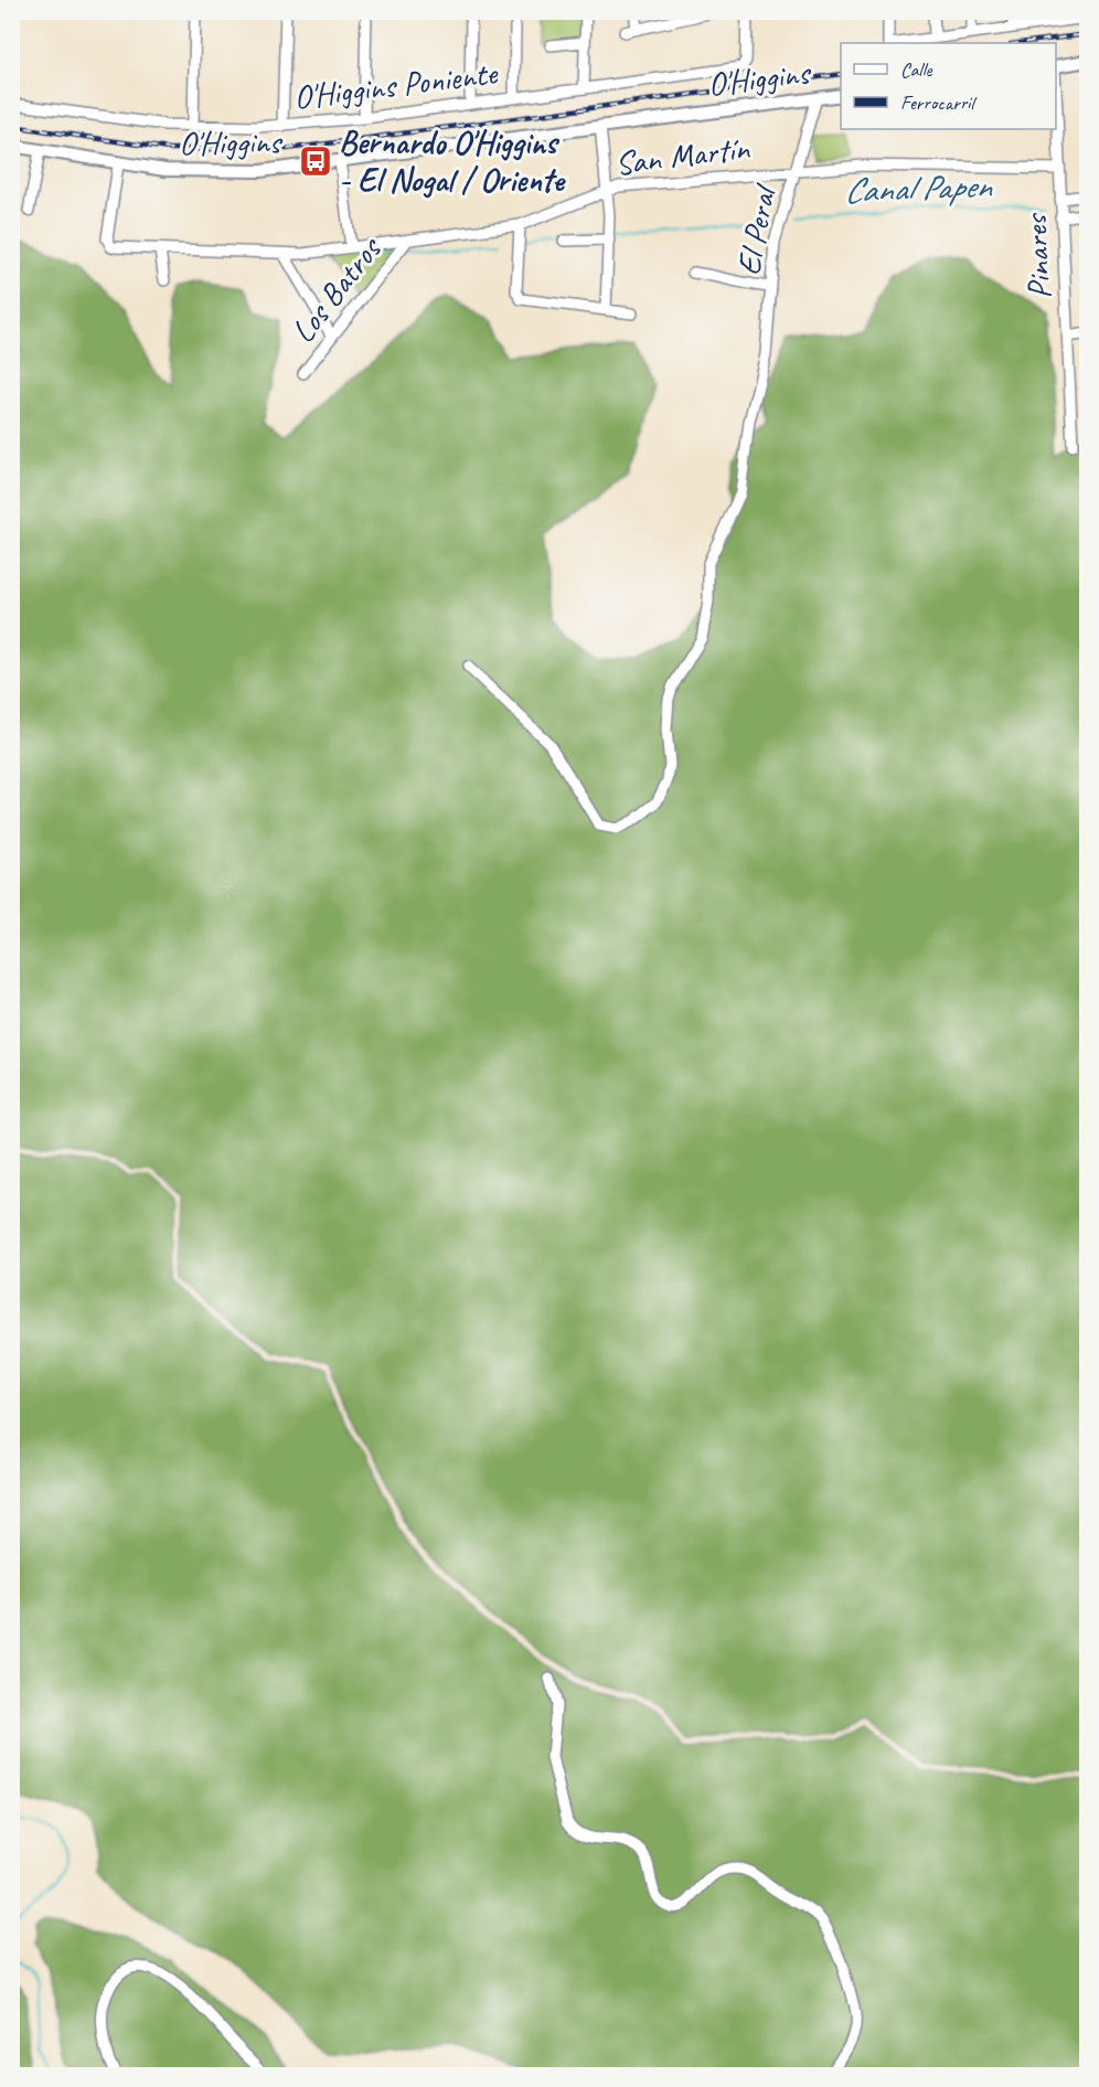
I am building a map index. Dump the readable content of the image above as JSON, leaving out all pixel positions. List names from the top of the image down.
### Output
{
  "streets": {
    "street": [
      "O'Higgins",
      "O'Higgins Poniente",
      "San Martín",
      "El Peral",
      "Pinares",
      "Los Batros"
    ]
  },
  "crossings": [
    ["O'Higgins", "San Martín"],
    ["O'Higgins", "El Peral"],
    ["San Martín", "El Peral"],
    ["San Martín", "Pinares"],
    ["San Martín", "Los Batros"]
  ],
  "water": ["Canal Papen"],
  "places": {
    "bus stop": ["Bernardo O'Higgins - El Nogal / Oriente"]
  },
  "legend": ["Calle", "Ferrocarril"]
}
